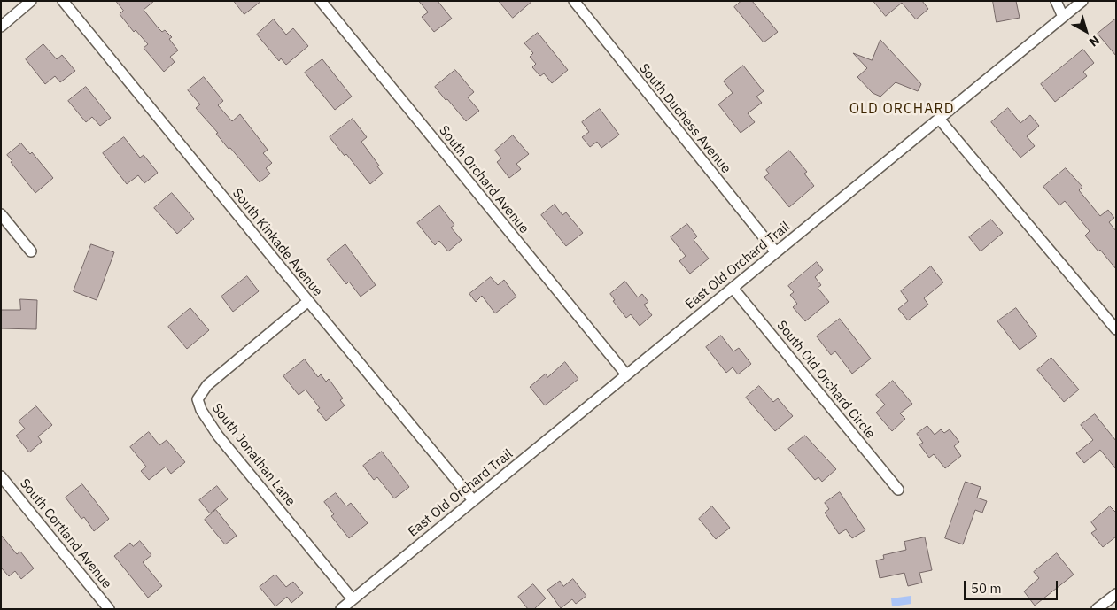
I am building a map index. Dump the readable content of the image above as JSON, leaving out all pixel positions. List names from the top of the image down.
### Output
{
  "streets": {
    "street": [
      "South Duchess Avenue",
      "South Orchard Avenue",
      "South Kinkade Avenue",
      "East Old Orchard Trail",
      "South Old Orchard Circle",
      "South Jonathan Lane",
      "South Cortland Avenue"
    ]
  },
  "crossings": [
    ["South Duchess Avenue", "East Old Orchard Trail"],
    ["South Orchard Avenue", "East Old Orchard Trail"],
    ["South Kinkade Avenue", "East Old Orchard Trail"],
    ["South Kinkade Avenue", "South Jonathan Lane"],
    ["East Old Orchard Trail", "South Old Orchard Circle"],
    ["East Old Orchard Trail", "South Jonathan Lane"]
  ],
  "districts": ["OLD ORCHARD"],
  "scale_bar": "50 m",
  "north": "bottom right"
}
